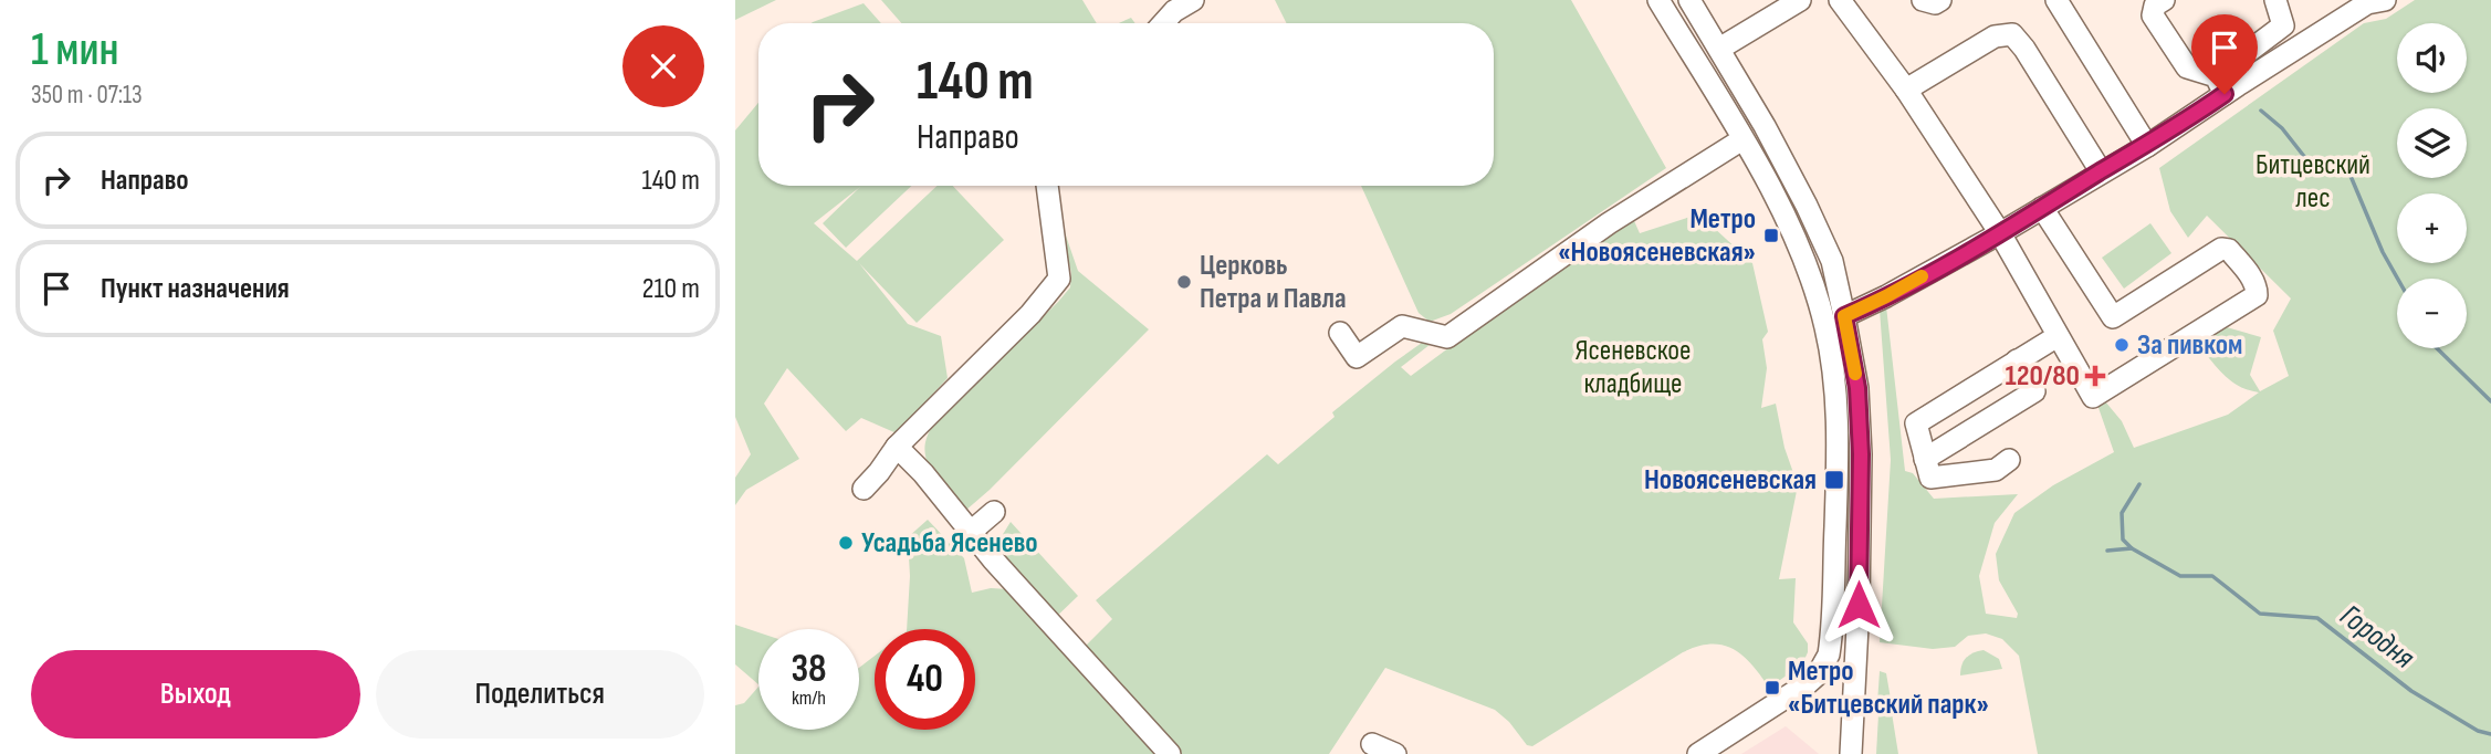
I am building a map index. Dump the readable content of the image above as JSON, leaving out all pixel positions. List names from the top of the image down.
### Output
{
  "water": ["Городня"],
  "parks": ["Битцевский лес", "Ясеневское кладбище"],
  "places": {
    "transit": ["Метро «Новоясеневская»", "Новоясеневская", "Метро «Битцевский парк»"],
    "other": ["Церковь Петра и Павла", "За пивком", "Усадьба Ясенево"],
    "health": ["120/80"]
  },
  "page": {
    "heading": ["1 мин", "350 m · 07:13"],
    "map_buttons": ["+", "−"],
    "turn": ["140 m", "Направо"],
    "list": [
      {
        "name": "Направо",
        "value": "140 m"
      },
      {
        "name": "Пункт назначения",
        "value": "210 m"
      }
    ],
    "speed": "38 km/h",
    "limit": "40",
    "buttons": ["Выход", "Поделиться"]
  }
}
